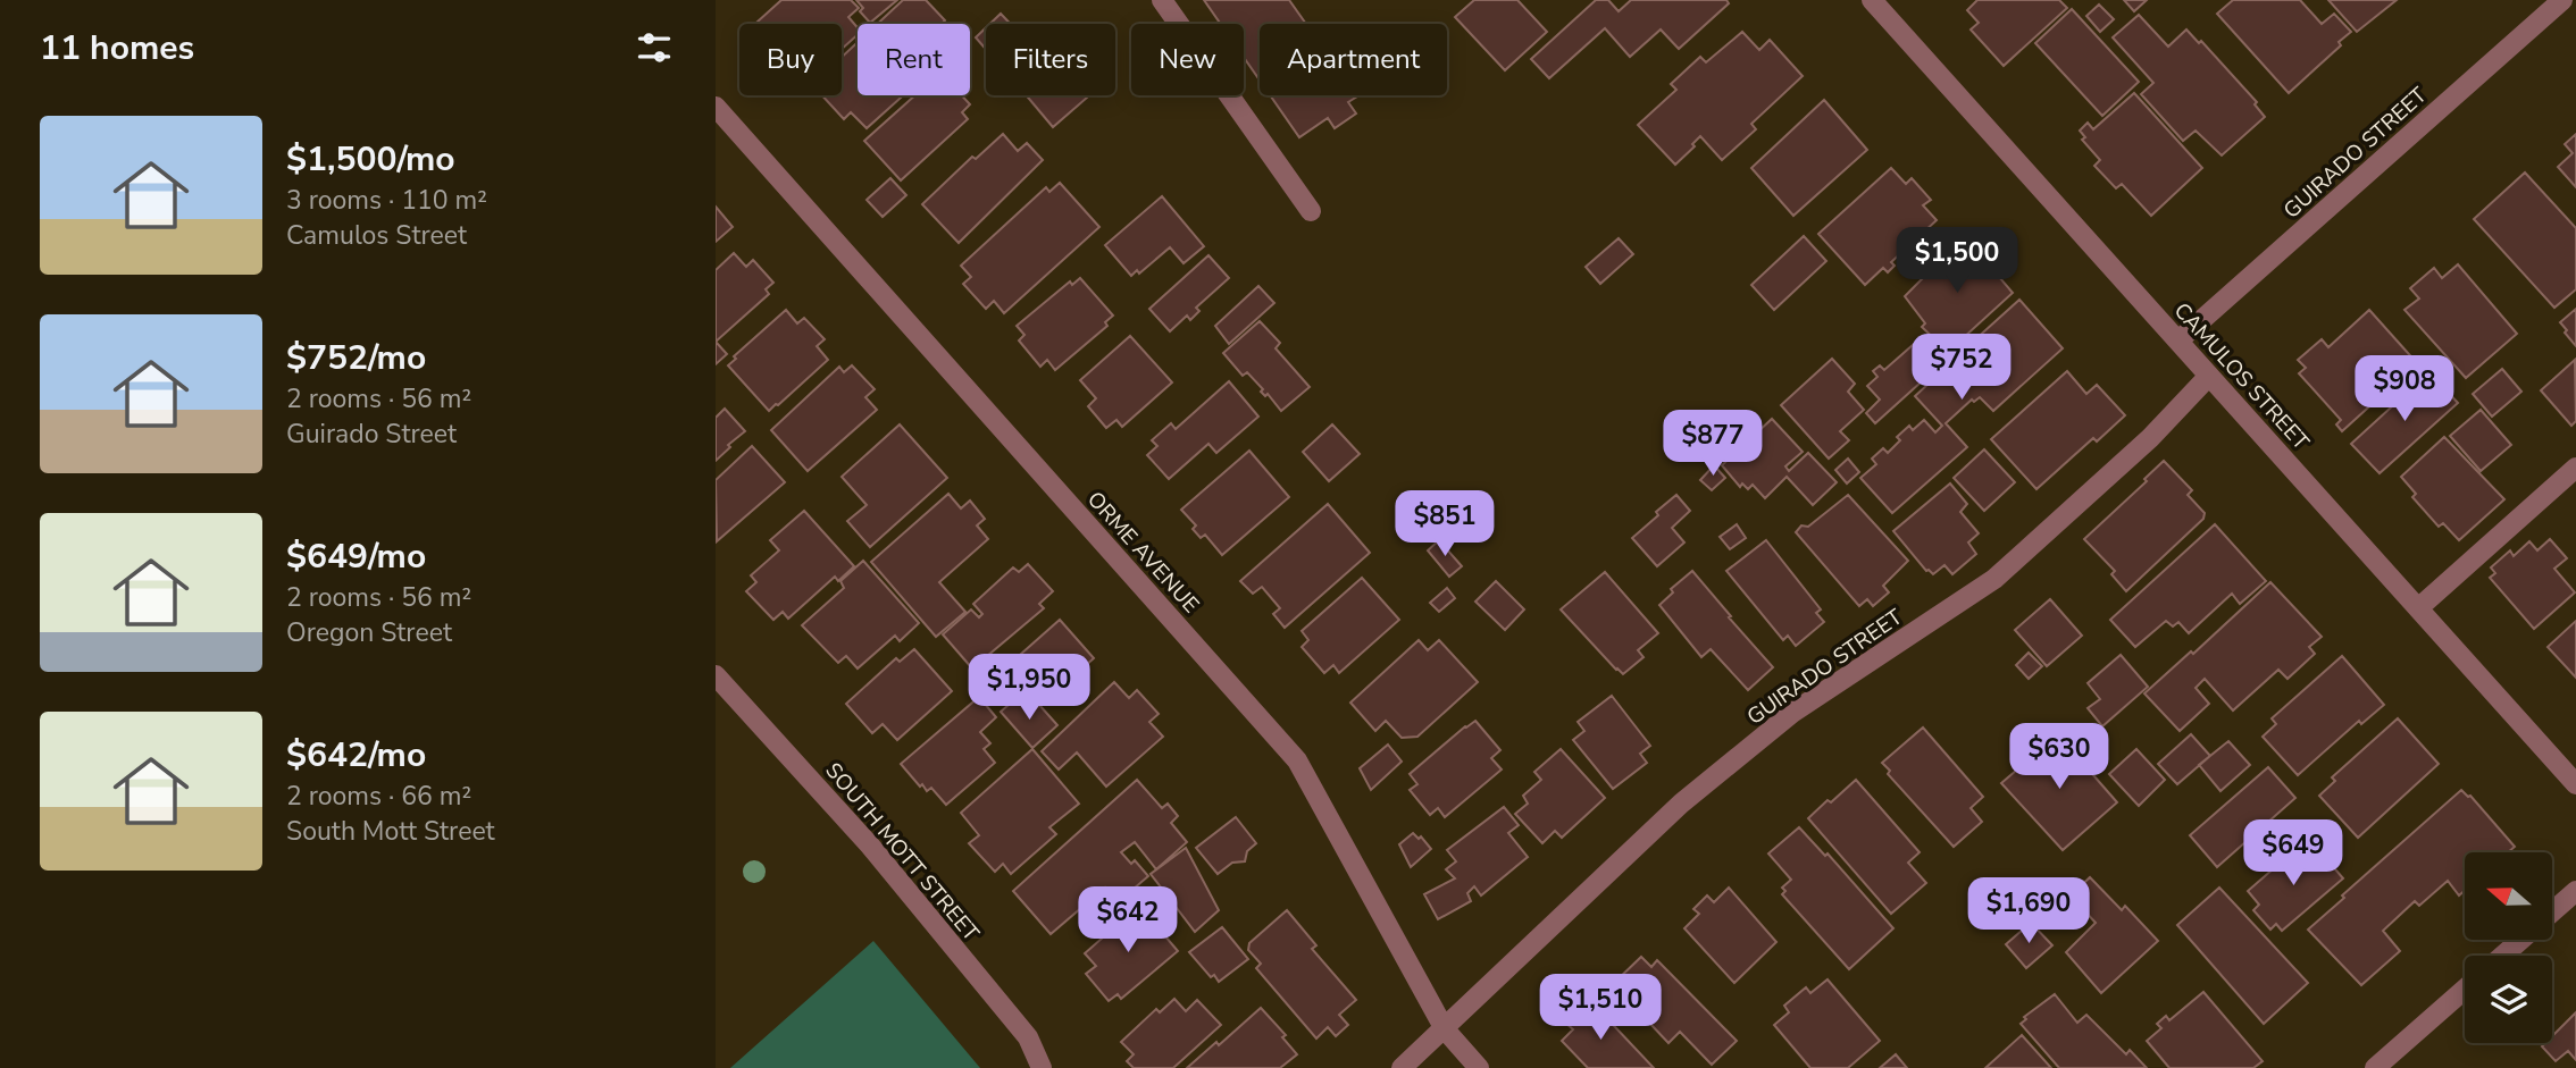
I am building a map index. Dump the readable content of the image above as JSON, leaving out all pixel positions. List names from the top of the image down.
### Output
{
  "streets": {
    "street": [
      "GUIRADO STREET",
      "CAMULOS STREET",
      "ORME AVENUE",
      "SOUTH MOTT STREET"
    ]
  },
  "crossings": [
    ["GUIRADO STREET", "CAMULOS STREET"],
    ["GUIRADO STREET", "ORME AVENUE"]
  ],
  "north": "left",
  "page": {
    "heading": "11 homes",
    "chip": [
      "Buy",
      "Rent",
      "Filters",
      "New",
      "Apartment"
    ],
    "list": [
      {
        "name": "$1,500/mo",
        "note": "3 rooms · 110 m² · Camulos Street"
      },
      {
        "name": "$752/mo",
        "note": "2 rooms · 56 m² · Guirado Street"
      },
      {
        "name": "$649/mo",
        "note": "2 rooms · 56 m² · Oregon Street"
      },
      {
        "name": "$642/mo",
        "note": "2 rooms · 66 m² · South Mott Street"
      }
    ],
    "price": [
      "$1,500",
      "$752",
      "$908",
      "$877",
      "$851",
      "$1,950",
      "$630",
      "$649",
      "$1,690",
      "$642",
      "$1,510"
    ]
  }
}
